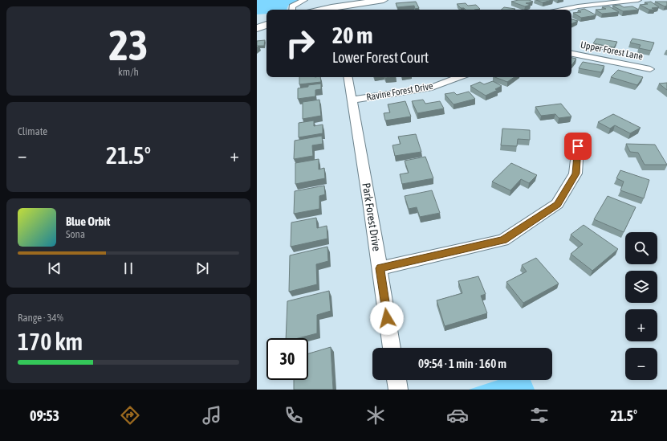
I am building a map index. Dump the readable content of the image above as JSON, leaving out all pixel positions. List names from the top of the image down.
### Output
{
  "streets": {
    "street": ["Upper Forest Lane", "Ravine Forest Drive", "Park Forest Drive"]
  },
  "crossings": [
    ["Ravine Forest Drive", "Park Forest Drive"]
  ],
  "page": {
    "tile": [
      ["23", "km/h"],
      "Climate",
      ["Range · 34%", "170 km"]
    ],
    "turn": ["20 m", "Lower Forest Court"],
    "heat": ["−", "21.5°", "+"],
    "song": ["Blue Orbit", "Sona"],
    "map_buttons": ["+", "−"],
    "limit": "30",
    "trip": "09:54 · 1 min · 160 m",
    "tabs": ["09:53", "21.5°"]
  }
}
